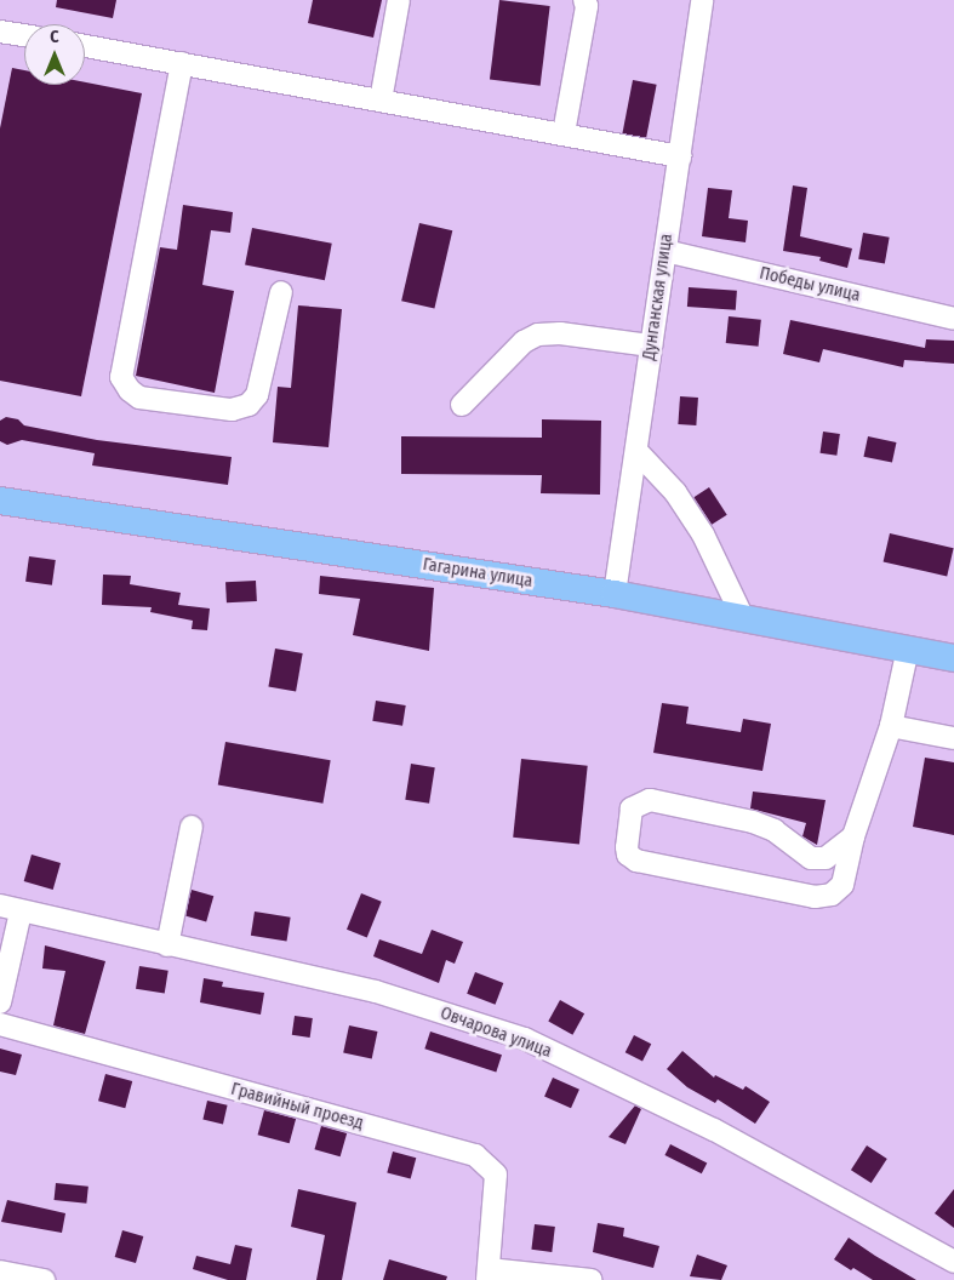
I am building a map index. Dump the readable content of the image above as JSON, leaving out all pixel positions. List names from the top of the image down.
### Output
{
  "streets": {
    "main road": ["Гагарина улица"],
    "street": [
      "Победы улица",
      "Дунганская улица",
      "Овчарова улица",
      "Гравийный проезд"
    ]
  },
  "crossings": [
    ["Победы улица", "Дунганская улица"],
    ["Дунганская улица", "Гагарина улица"]
  ],
  "north": "top"
}
